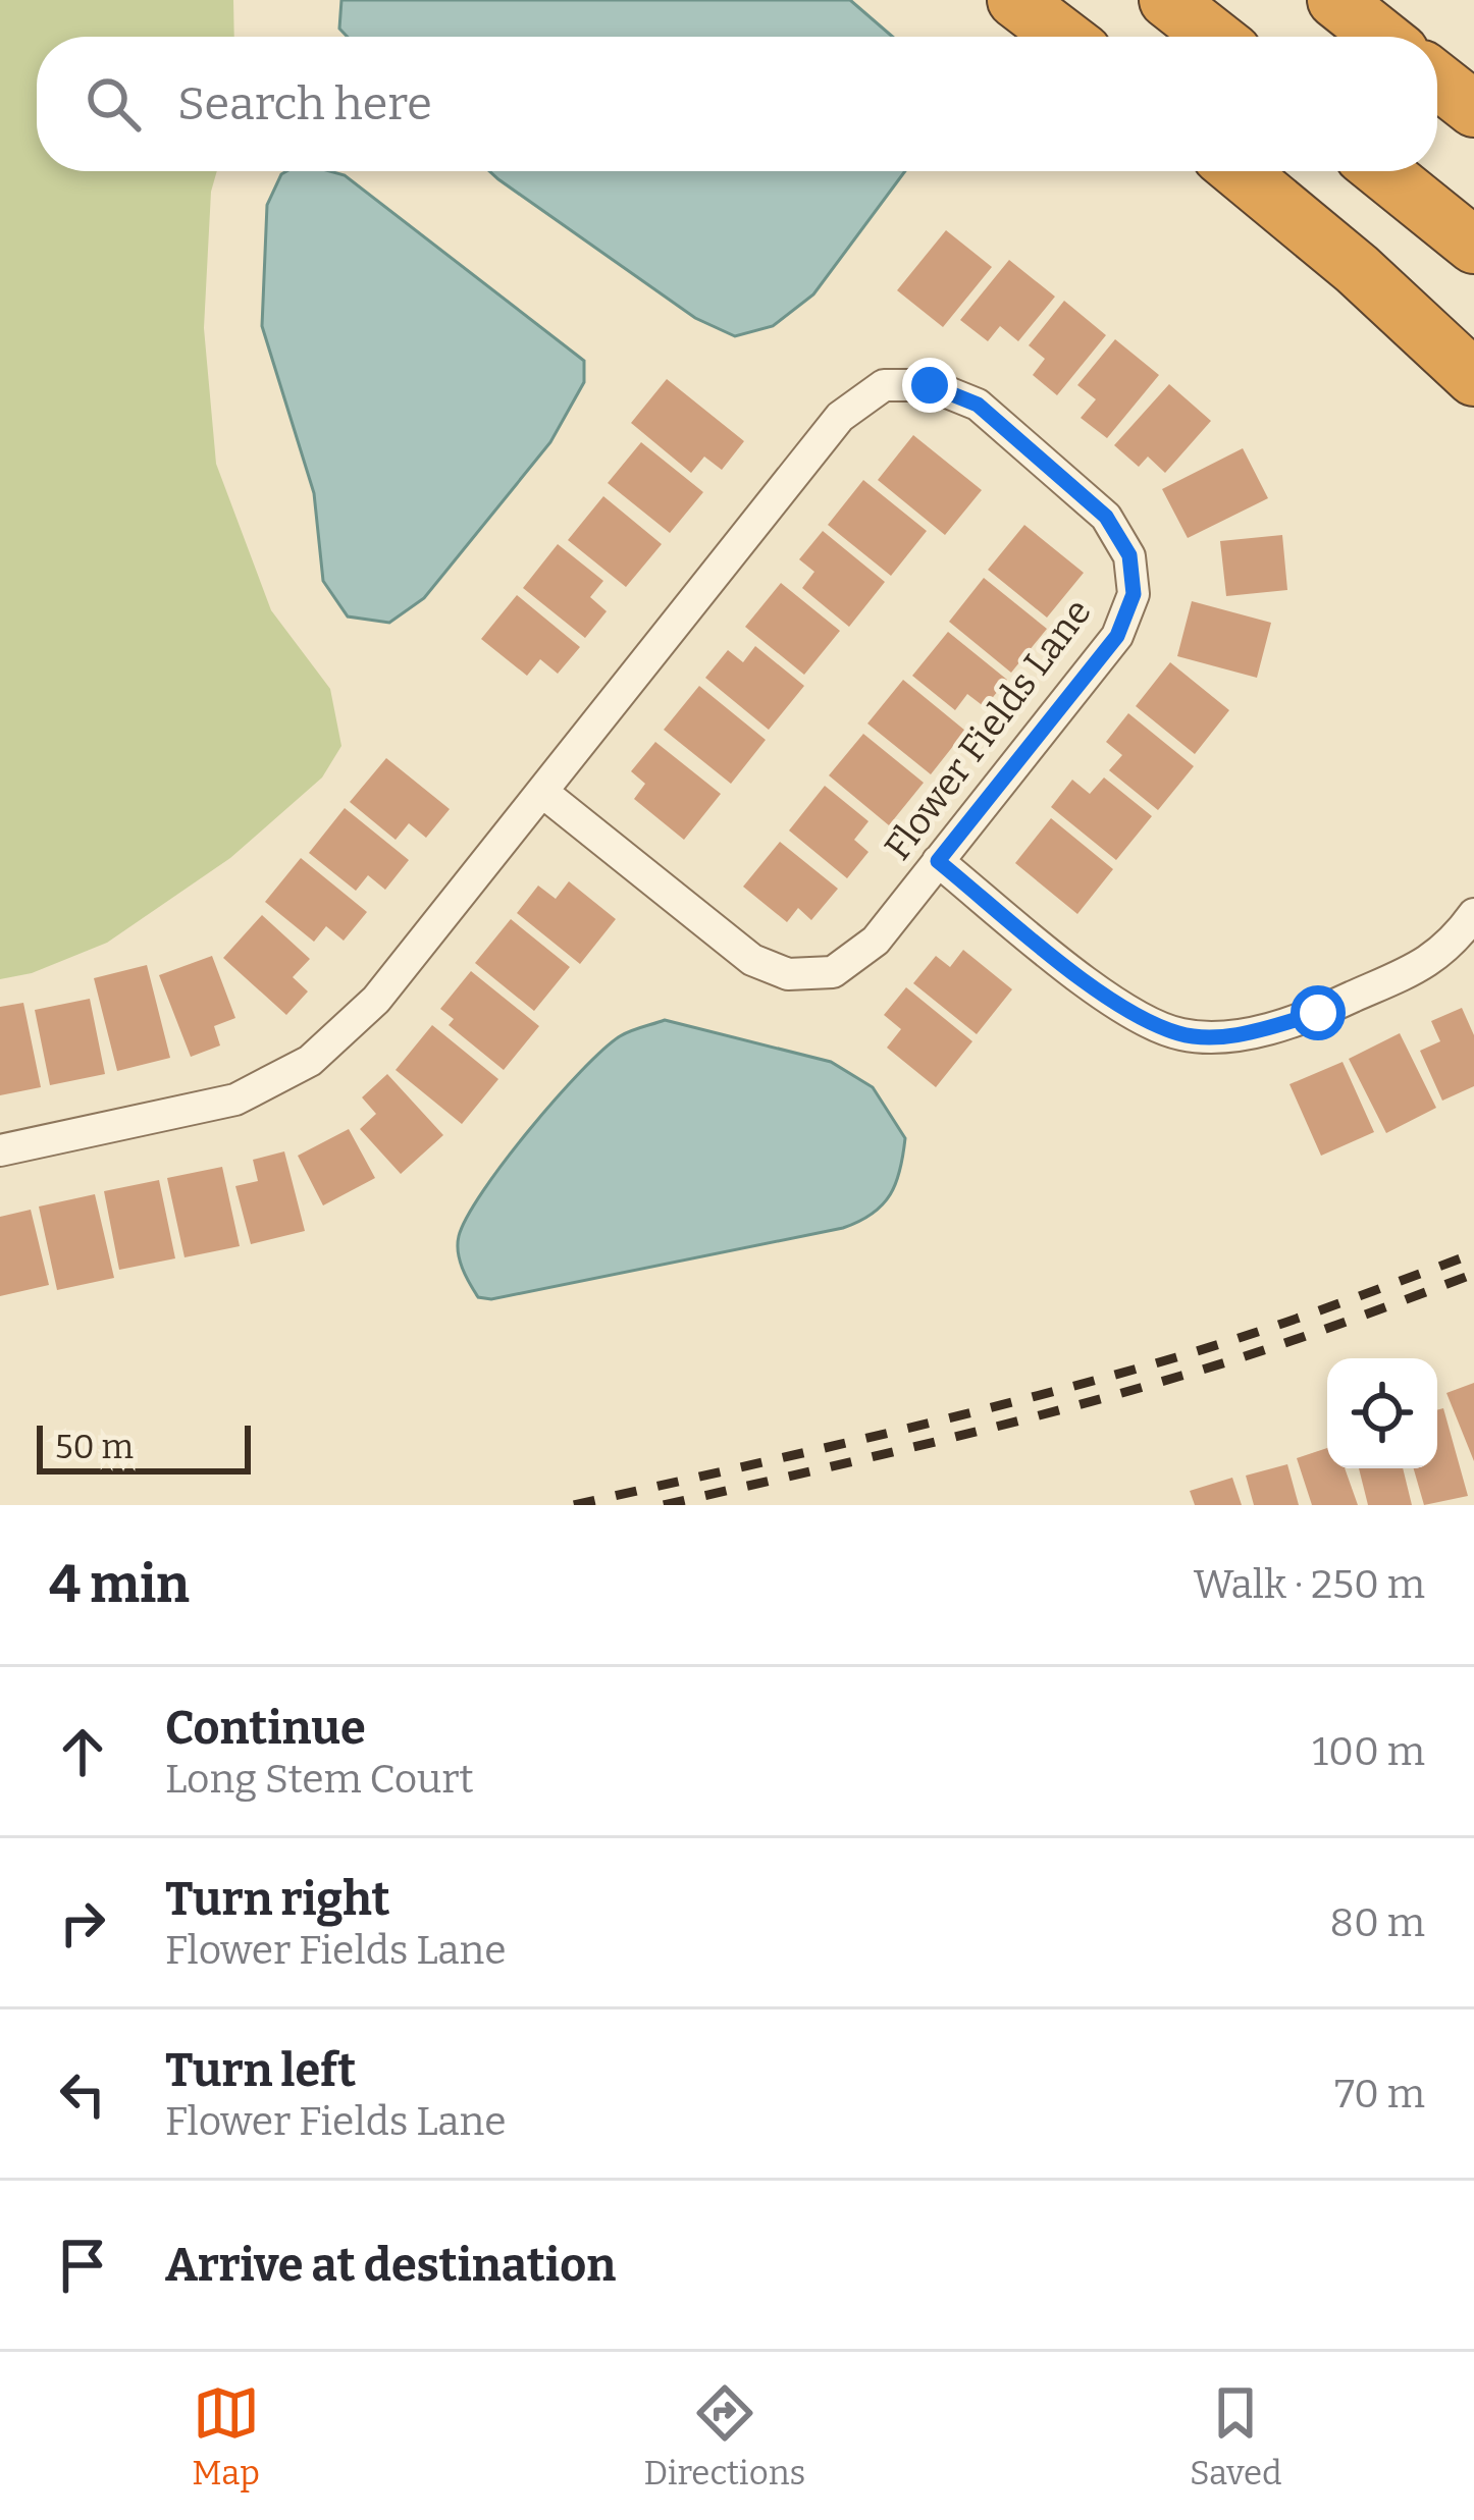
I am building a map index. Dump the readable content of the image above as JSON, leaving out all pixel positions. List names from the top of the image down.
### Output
{
  "streets": {
    "street": ["Flower Fields Lane"]
  },
  "scale_bar": "50 m",
  "page": {
    "search": "Search here",
    "scale": "50 m",
    "heading": ["4 min", "Walk · 250 m"],
    "list": [
      ["Continue", "Long Stem Court", "100 m"],
      ["Turn right", "Flower Fields Lane", "80 m"],
      ["Turn left", "Flower Fields Lane", "70 m"],
      "Arrive at destination"
    ],
    "nav": ["Map", "Directions", "Saved"]
  }
}
